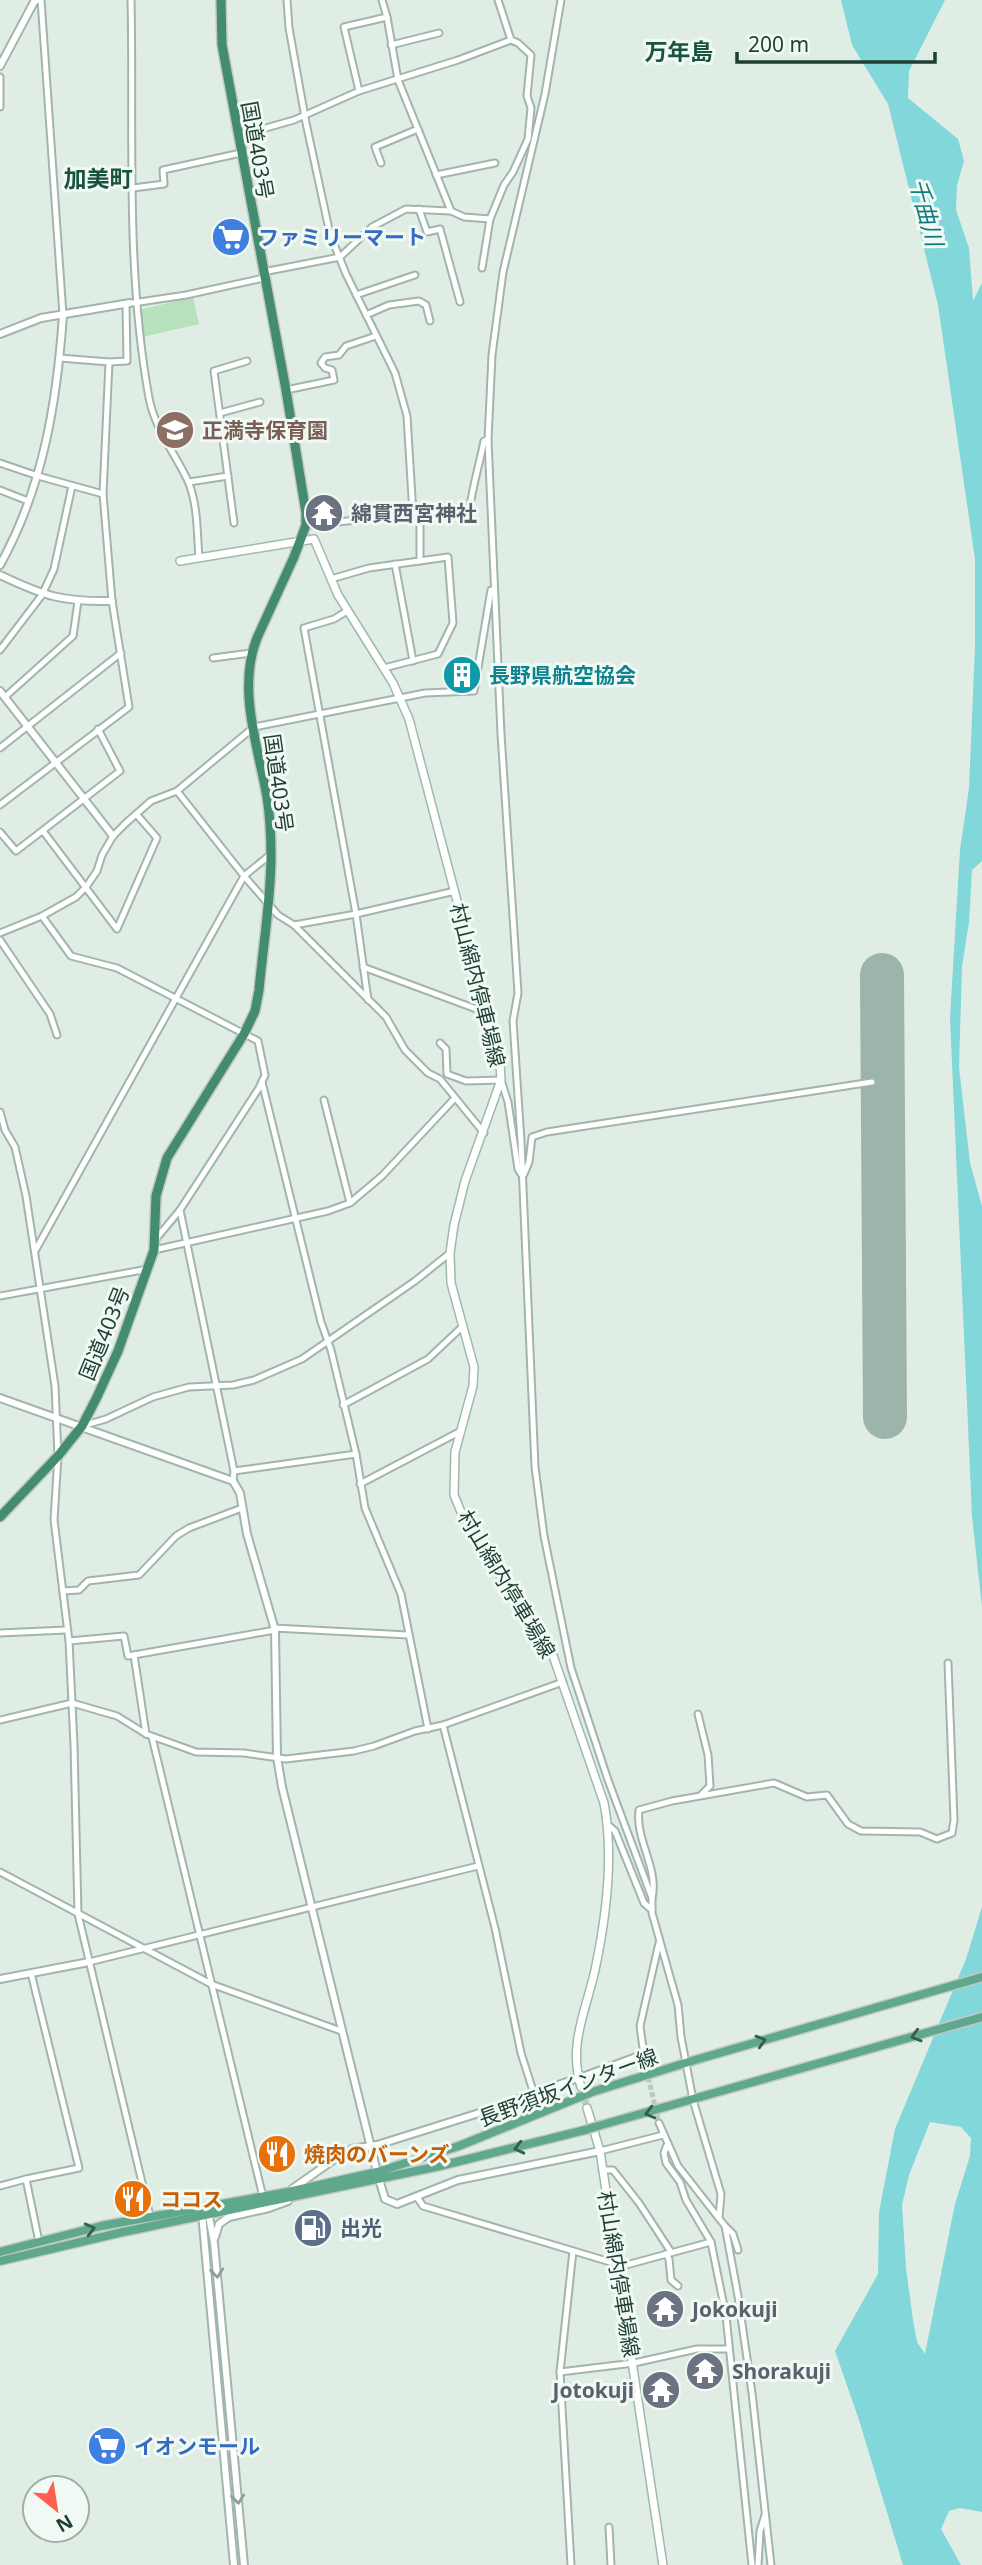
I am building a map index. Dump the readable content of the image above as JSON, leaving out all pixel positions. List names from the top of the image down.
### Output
{
  "streets": {
    "highway": ["国道403号"],
    "main road": ["村山綿内停車場線", "長野須坂インター線"]
  },
  "districts": ["万年島", "加美町"],
  "water": ["千曲川"],
  "places": {
    "supermarket": ["ファミリーマート", "イオンモール"],
    "school or university": ["正満寺保育園"],
    "temple": [
      "綿貫西宮神社",
      "Jokokuji",
      "Shorakuji",
      "Jotokuji"
    ],
    "building": ["長野県航空協会"],
    "restaurant": ["焼肉のバーンズ", "ココス"],
    "fuel station": ["出光"]
  },
  "scale_bar": "200 m",
  "north": "bottom right"
}
